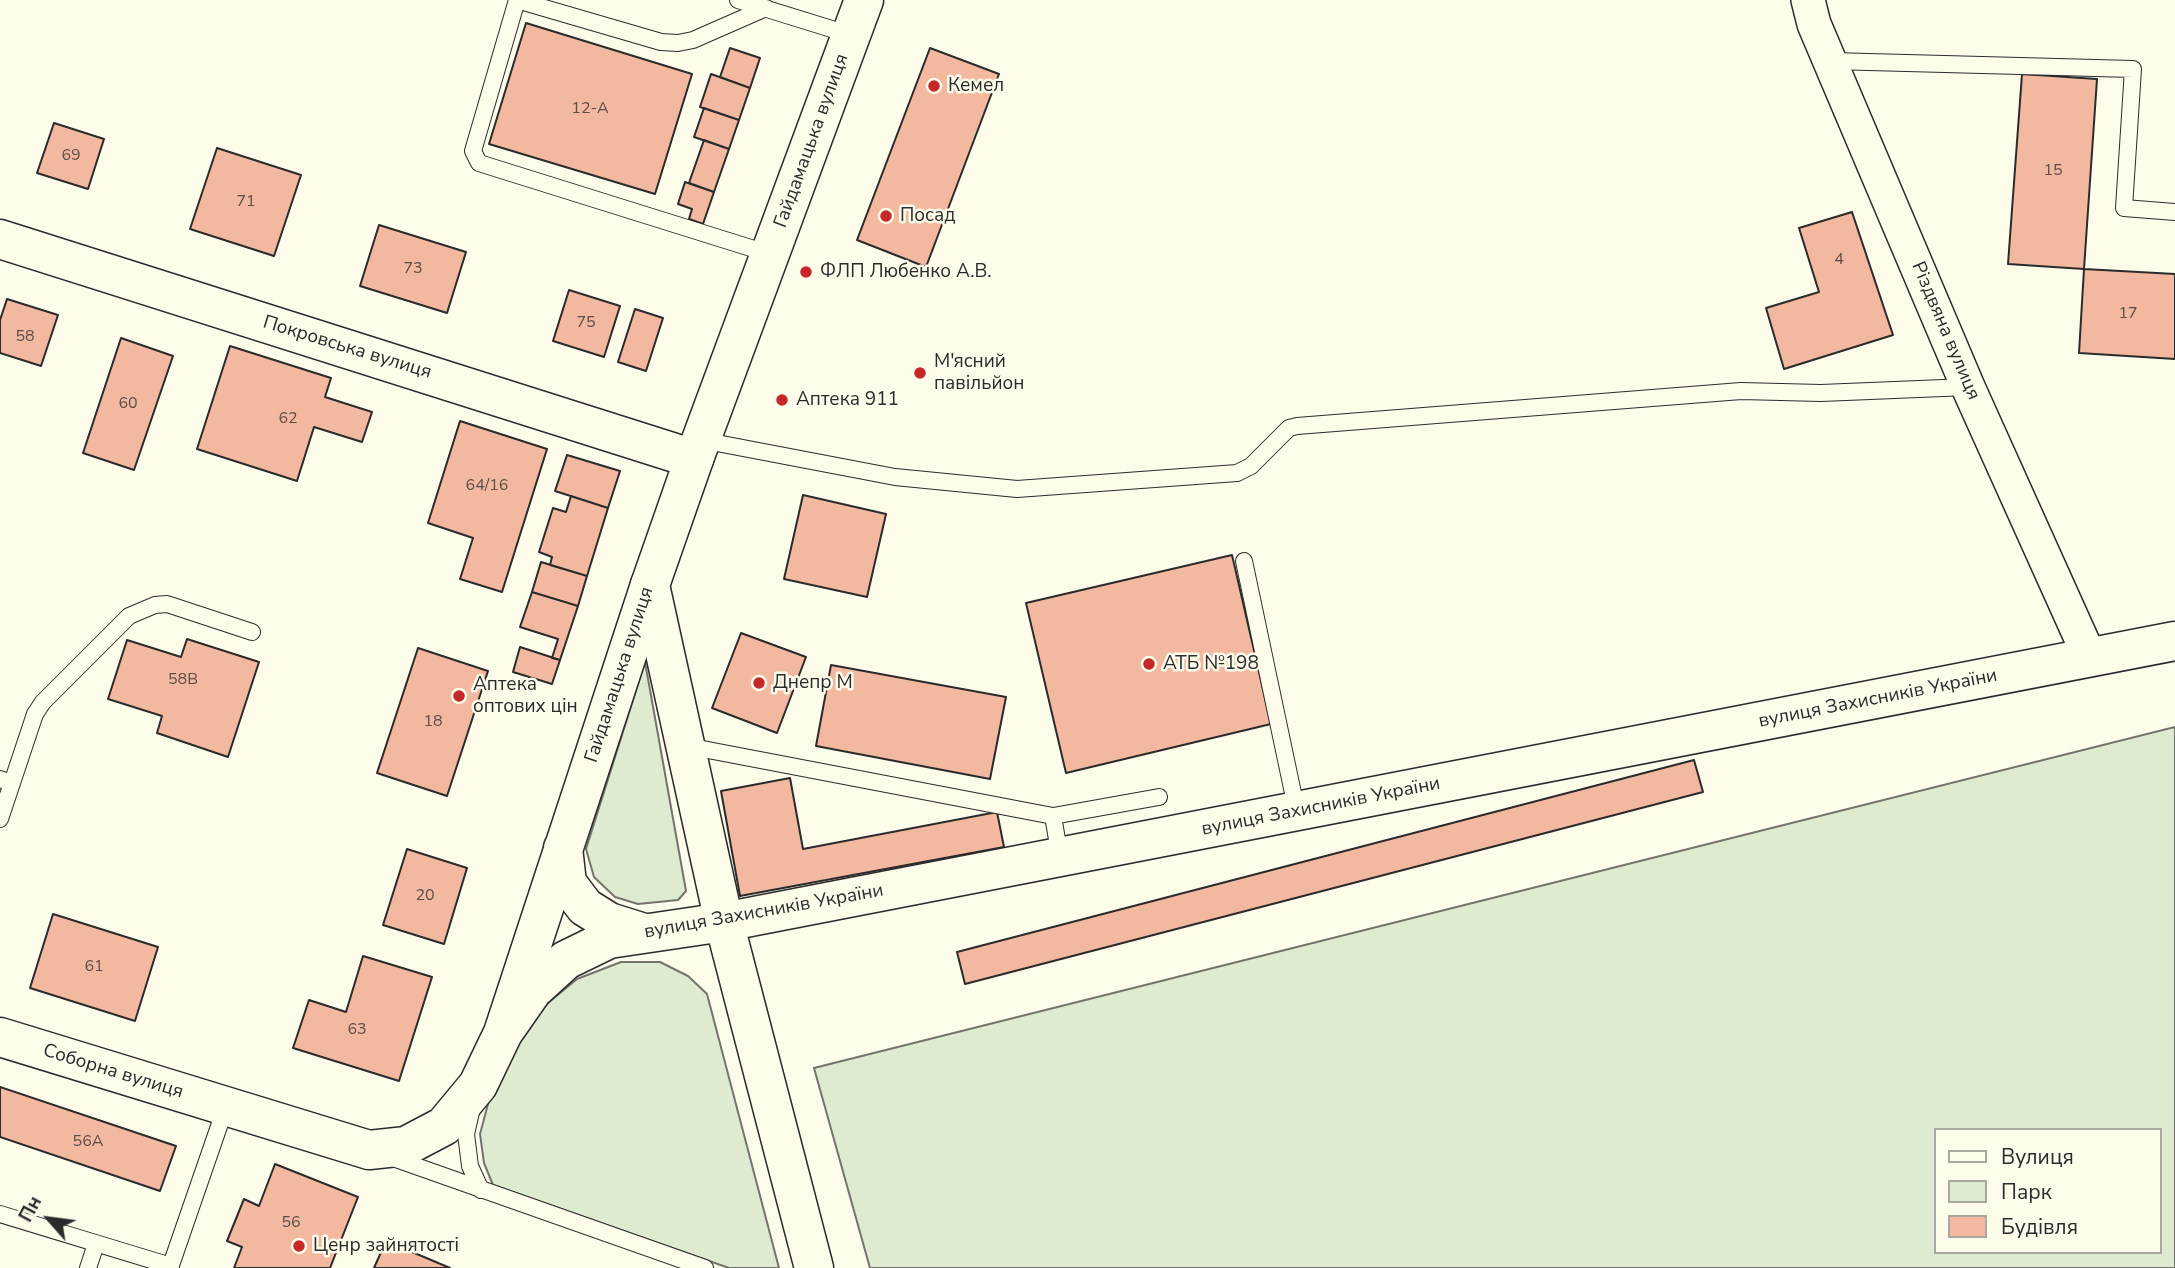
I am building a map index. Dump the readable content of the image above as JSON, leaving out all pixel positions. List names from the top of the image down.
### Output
{
  "streets": {
    "street": [
      "Гайдамацька вулиця",
      "Різдвяна вулиця",
      "Покровська вулиця",
      "вулиця Захисників України",
      "Соборна вулиця"
    ]
  },
  "crossings": [
    ["Гайдамацька вулиця", "Покровська вулиця"],
    ["Гайдамацька вулиця", "вулиця Захисників України"],
    ["Гайдамацька вулиця", "Соборна вулиця"],
    ["Різдвяна вулиця", "вулиця Захисників України"]
  ],
  "places": [
    "Кемел",
    "Посад",
    "ФЛП Любенко А.В.",
    "М'ясний павільйон",
    "Аптека 911",
    "АТБ №198",
    "Днепр М",
    "Аптека оптових цін",
    "Ценр зайнятостi"
  ],
  "house_numbers": [
    "12-А",
    "69",
    "15",
    "71",
    "4",
    "73",
    "17",
    "75",
    "58",
    "60",
    "62",
    "64/16",
    "58В",
    "18",
    "20",
    "61",
    "63",
    "56А",
    "56"
  ],
  "legend": ["Вулиця", "Парк", "Будівля"],
  "north": "top left"
}
